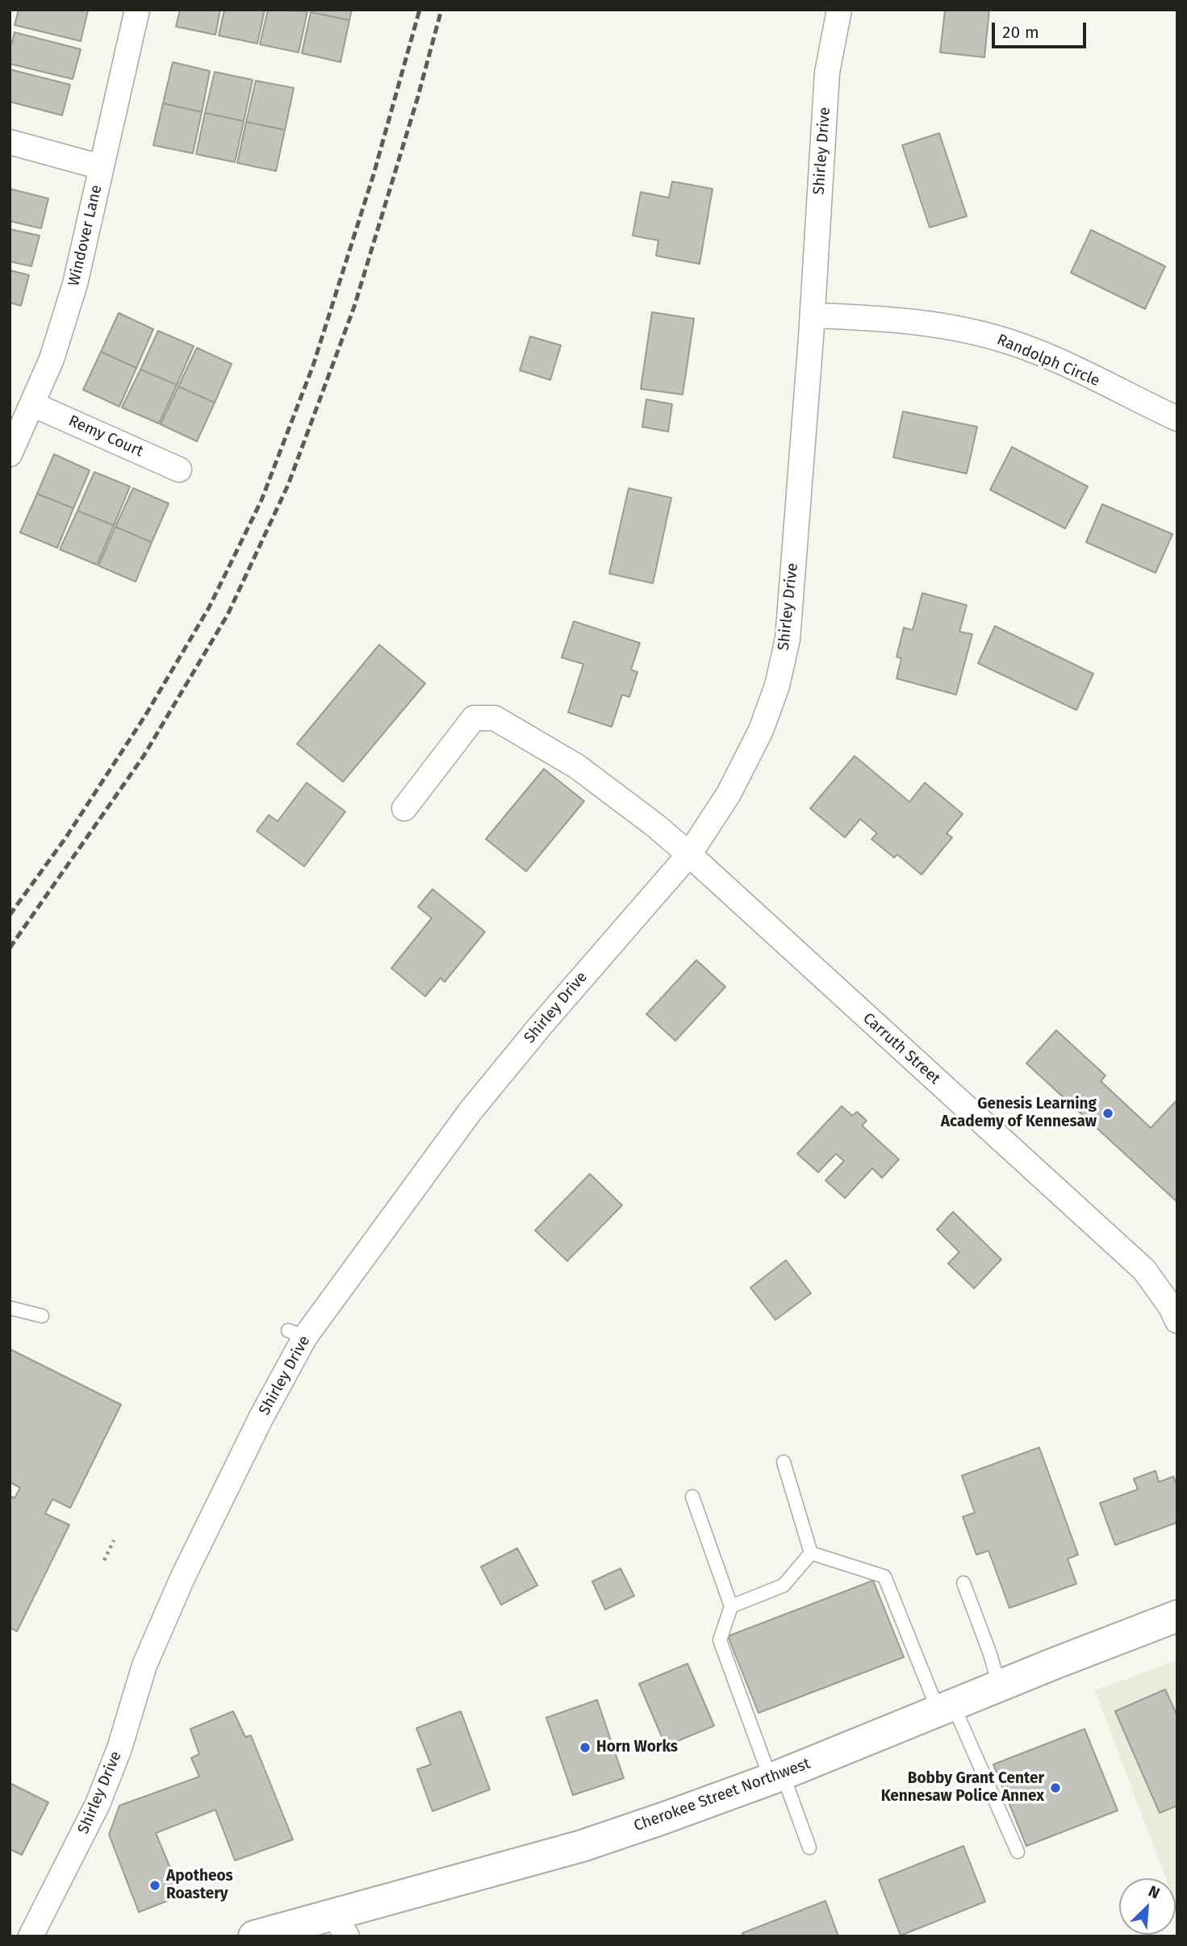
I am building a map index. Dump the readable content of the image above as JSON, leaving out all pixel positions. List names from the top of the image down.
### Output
{
  "streets": {
    "main road": ["Cherokee Street Northwest"],
    "street": [
      "Shirley Drive",
      "Windover Lane",
      "Randolph Circle",
      "Remy Court",
      "Carruth Street"
    ]
  },
  "crossings": [
    ["Shirley Drive", "Randolph Circle"],
    ["Shirley Drive", "Carruth Street"],
    ["Windover Lane", "Remy Court"]
  ],
  "places": [
    "Genesis Learning Academy of Kennesaw",
    "Horn Works",
    "Bobby Grant Center Kennesaw Police Annex",
    "Apotheos Roastery"
  ],
  "scale_bar": "20 m",
  "north": "top right"
}
